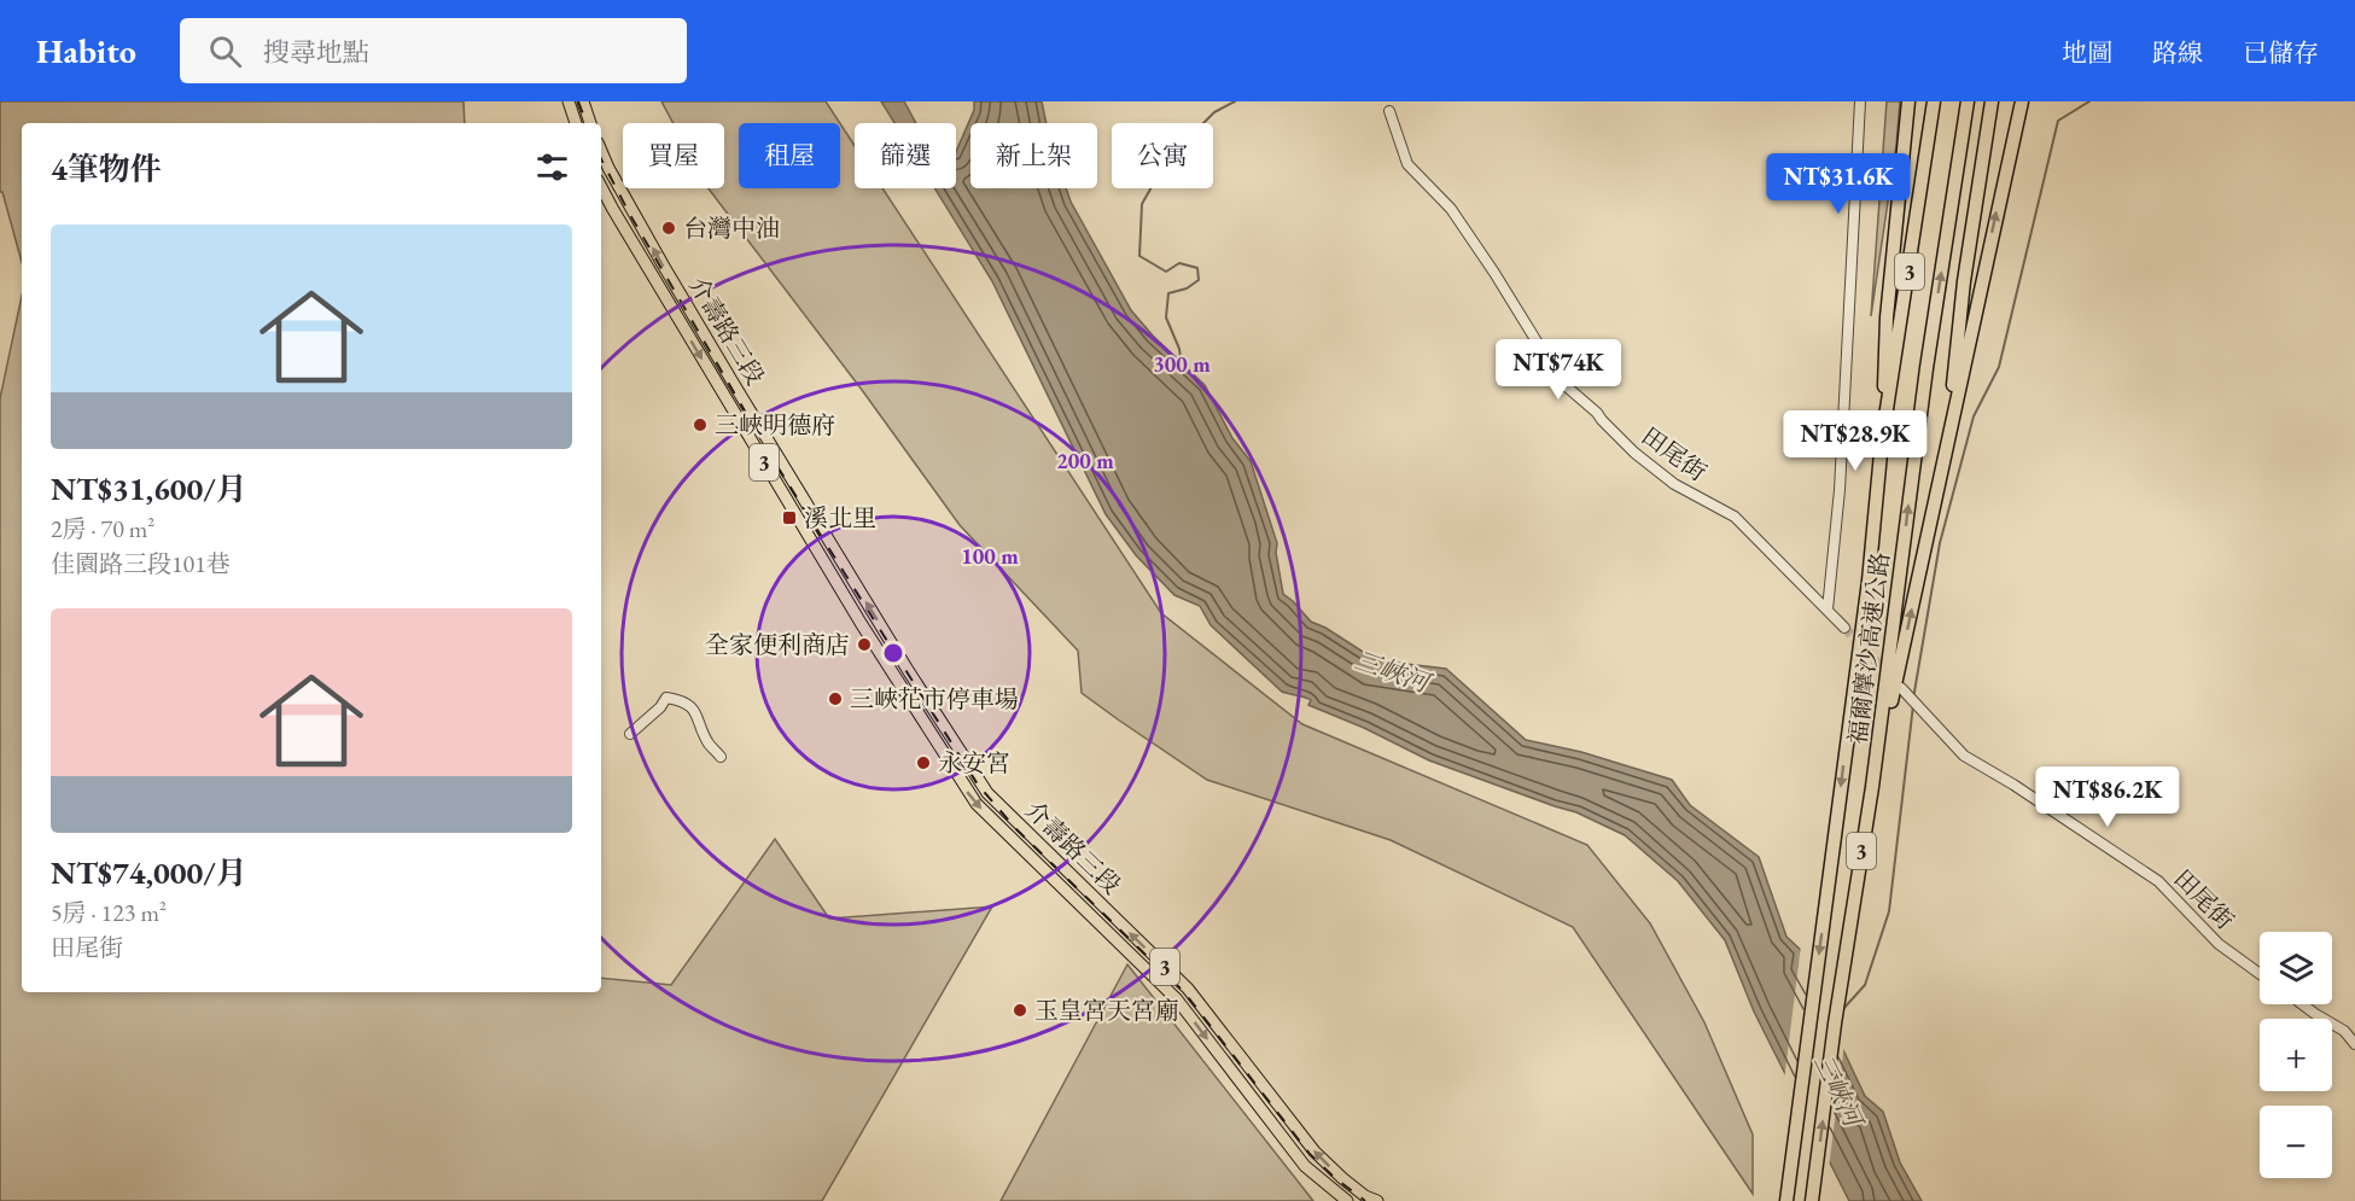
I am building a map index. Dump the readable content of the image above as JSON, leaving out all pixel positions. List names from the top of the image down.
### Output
{
  "streets": {
    "highway": ["3", "福爾摩沙高速公路"],
    "main road": ["介壽路三段"],
    "street": ["田尾街"]
  },
  "water": ["三峽河"],
  "places": {
    "other": [
      "台灣中油",
      "三峽明德府",
      "全家便利商店",
      "三峽花市停車場",
      "永安宮",
      "玉皇宮天宮廟"
    ],
    "transit": ["溪北里"]
  },
  "page": {
    "header": "Habito",
    "search": "搜尋地點",
    "nav": ["地圖", "路線", "已儲存"],
    "chip": [
      "買屋",
      "租屋",
      "篩選",
      "新上架",
      "公寓"
    ],
    "heading": "4筆物件",
    "price": [
      "NT$31.6K",
      "NT$74K",
      "NT$28.9K",
      "NT$86.2K"
    ],
    "list": [
      {
        "name": "NT$31,600/月",
        "note": "2房 · 70 m² · 佳園路三段101巷"
      },
      {
        "name": "NT$74,000/月",
        "note": "5房 · 123 m² · 田尾街"
      }
    ],
    "map_buttons": ["+", "−"]
  },
  "rings": ["300 m", "200 m", "100 m"]
}
